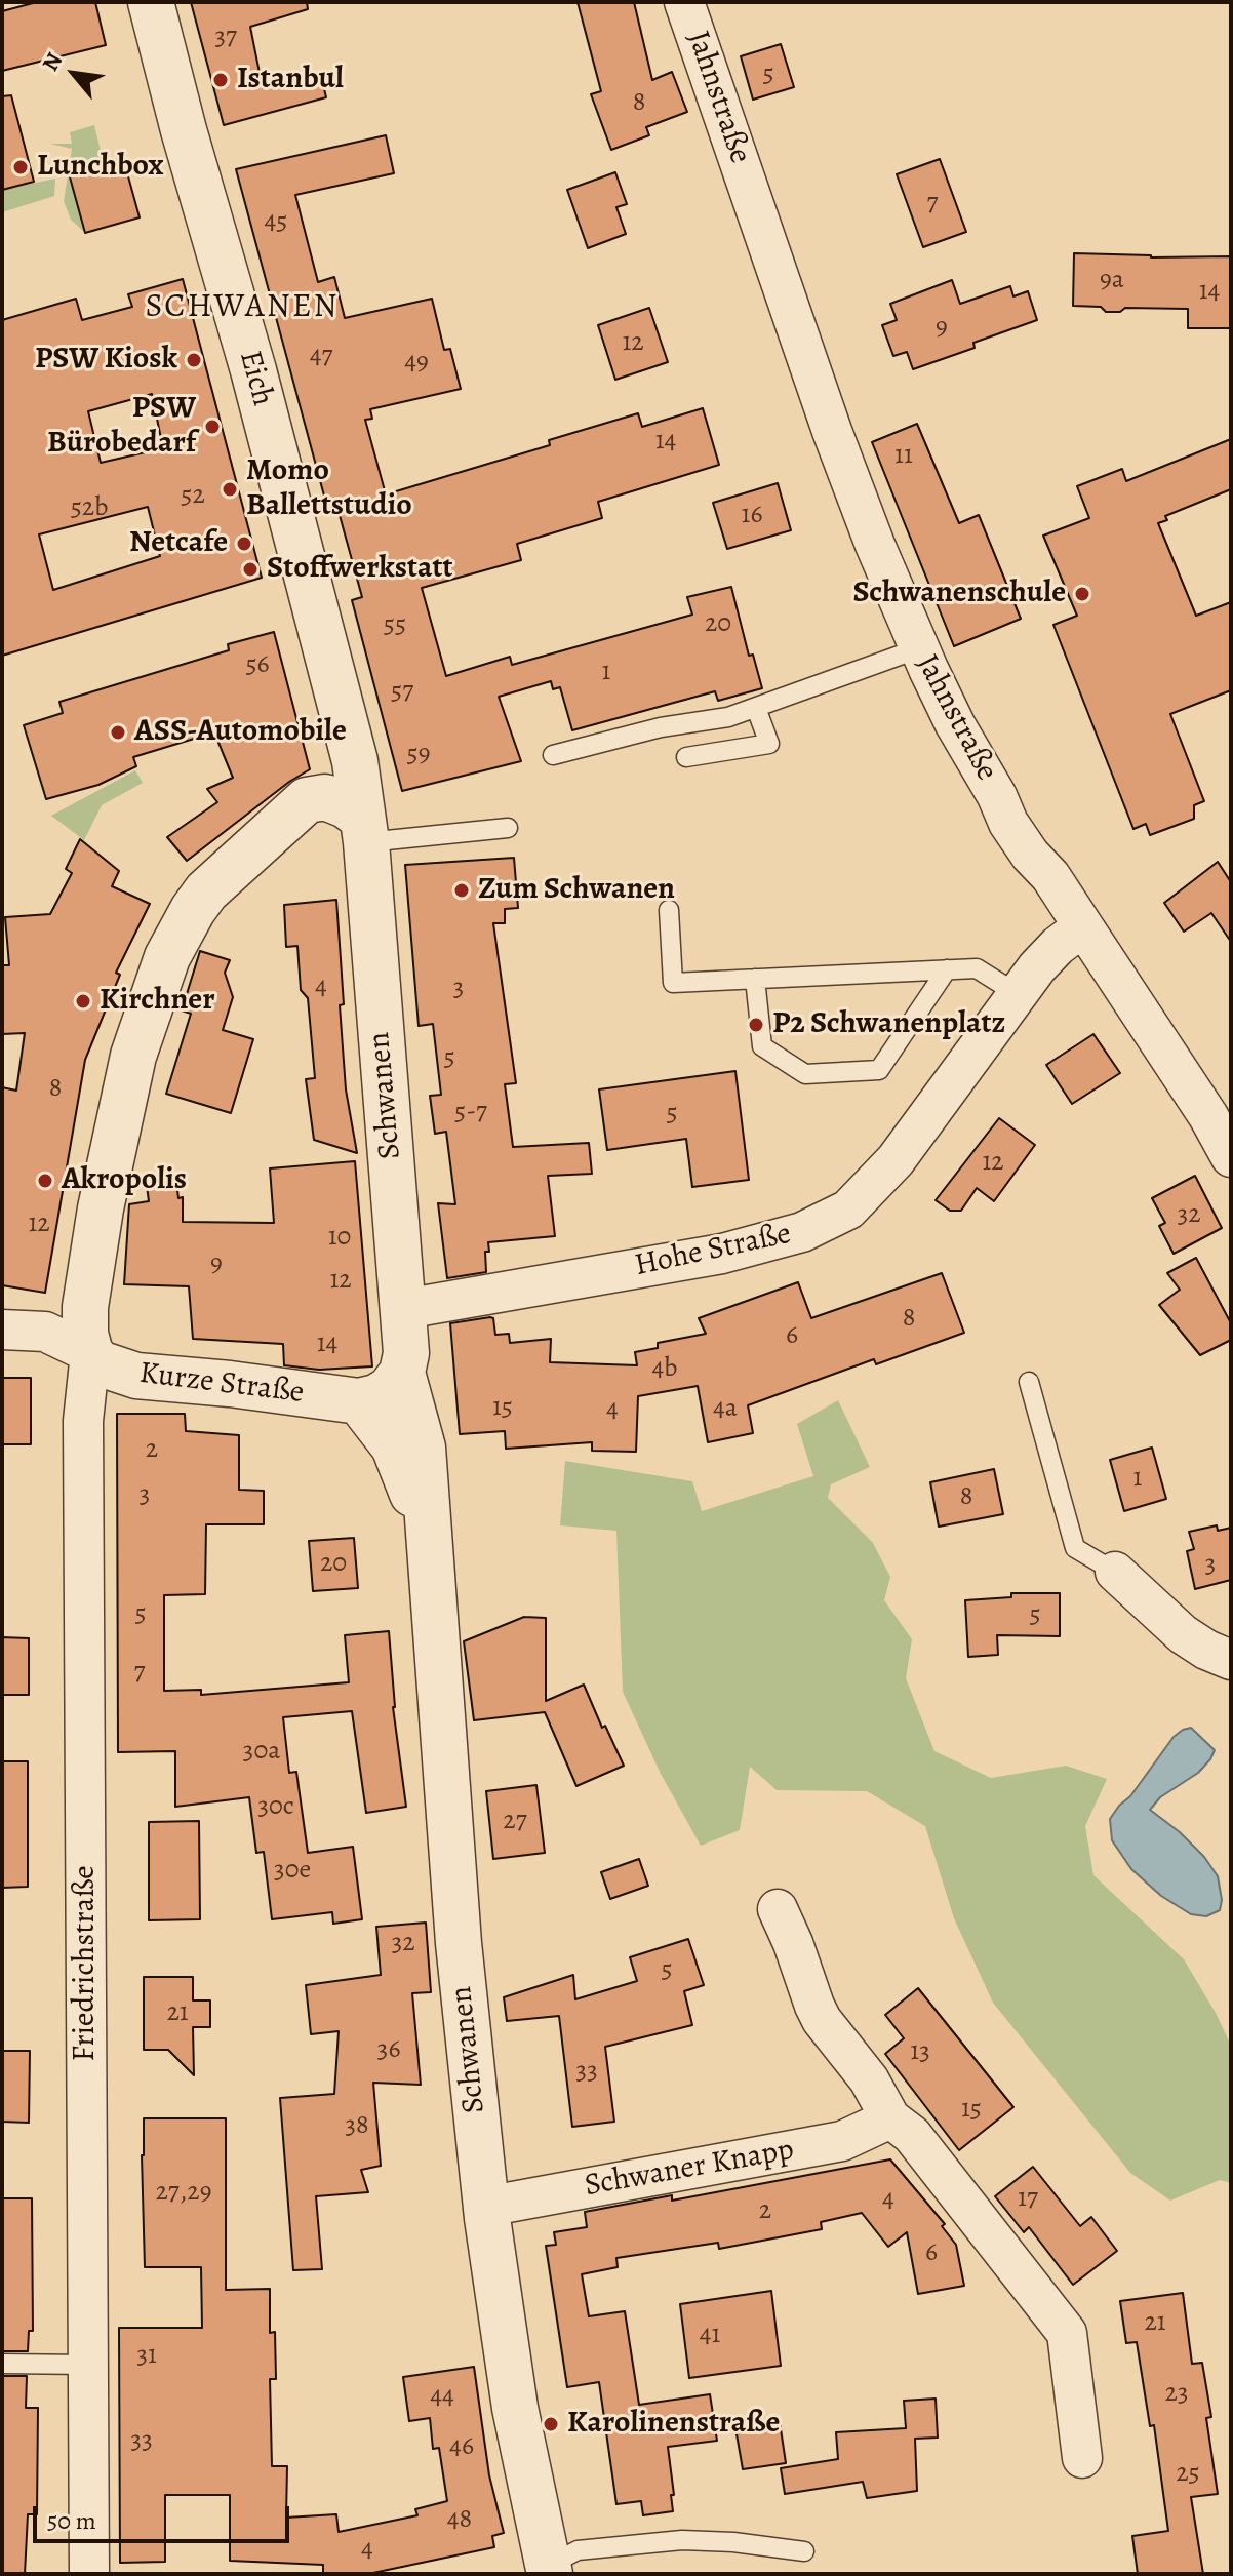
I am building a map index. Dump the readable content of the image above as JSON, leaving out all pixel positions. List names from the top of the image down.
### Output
{
  "streets": {
    "street": [
      "Jahnstraße",
      "Eich",
      "Schwanen",
      "Hohe Straße",
      "Kurze Straße",
      "Friedrichstraße",
      "Schwaner Knapp"
    ]
  },
  "crossings": [
    ["Jahnstraße", "Hohe Straße"],
    ["Eich", "Schwanen"],
    ["Eich", "Kurze Straße"],
    ["Eich", "Friedrichstraße"],
    ["Schwanen", "Hohe Straße"],
    ["Schwanen", "Kurze Straße"],
    ["Schwanen", "Schwaner Knapp"],
    ["Kurze Straße", "Friedrichstraße"]
  ],
  "districts": ["SCHWANEN"],
  "places": [
    "Istanbul",
    "Lunchbox",
    "PSW Kiosk",
    "PSW Bürobedarf",
    "Momo Ballettstudio",
    "Netcafe",
    "Stoffwerkstatt",
    "Schwanenschule",
    "ASS-Automobile",
    "Zum Schwanen",
    "Kirchner",
    "P2 Schwanenplatz",
    "Akropolis",
    "Karolinenstraße"
  ],
  "house_numbers": [
    "37",
    "5",
    "8",
    "7",
    "45",
    "9a",
    "14",
    "9",
    "12",
    "47",
    "49",
    "14",
    "11",
    "52",
    "52b",
    "16",
    "20",
    "55",
    "56",
    "1",
    "57",
    "59",
    "4",
    "3",
    "5",
    "8",
    "5-7",
    "5",
    "12",
    "32",
    "12",
    "10",
    "9",
    "12",
    "8",
    "6",
    "14",
    "4b",
    "15",
    "4a",
    "4",
    "2",
    "1",
    "3",
    "8",
    "20",
    "3",
    "5",
    "5",
    "7",
    "30a",
    "30c",
    "27",
    "30e",
    "32",
    "5",
    "21",
    "36",
    "13",
    "33",
    "15",
    "38",
    "27,29",
    "17",
    "4",
    "2",
    "6",
    "21",
    "41",
    "31",
    "23",
    "44",
    "33",
    "46",
    "25",
    "48",
    "4"
  ],
  "scale_bar": "50 m",
  "north": "top left"
}
